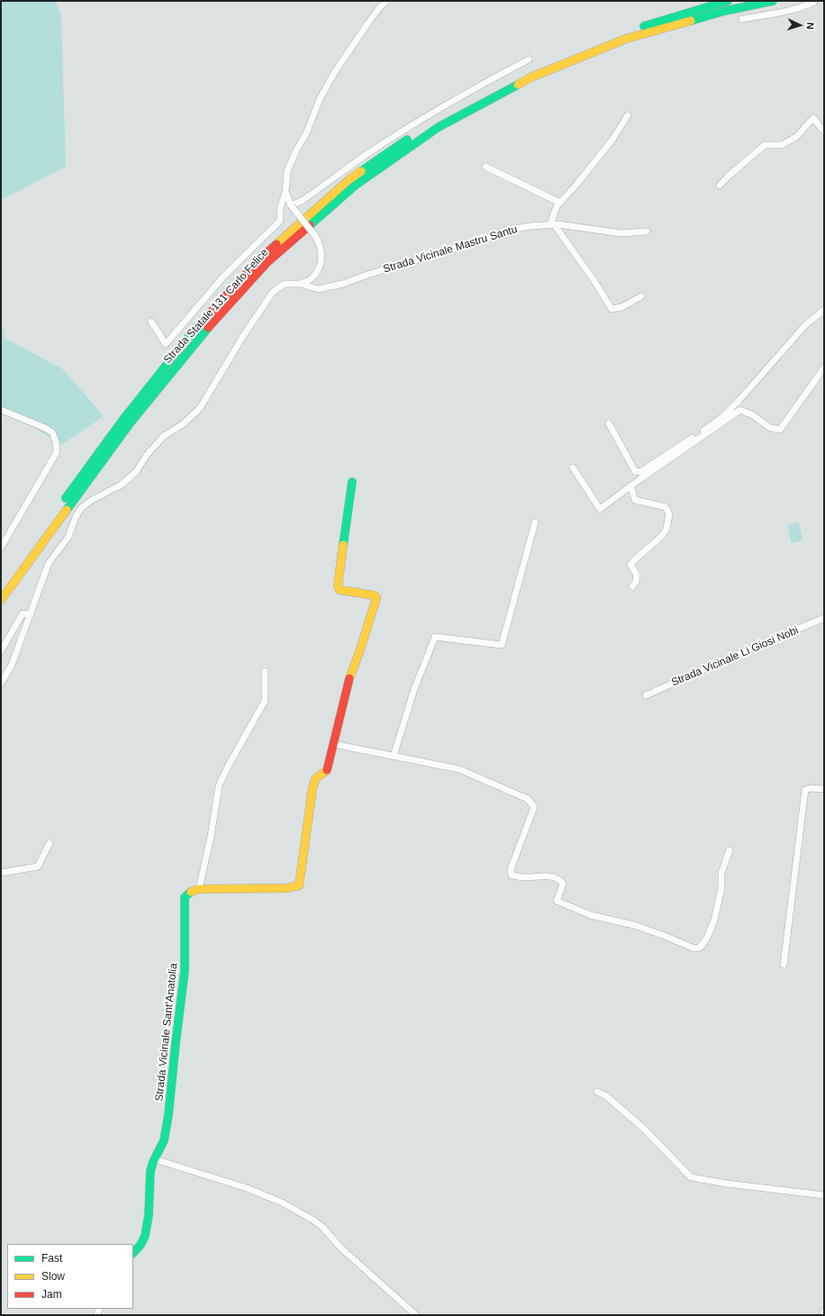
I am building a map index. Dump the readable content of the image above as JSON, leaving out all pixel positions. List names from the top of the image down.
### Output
{
  "streets": {
    "main road": ["Strada Statale 131 Carlo Felice", "Strada Vicinale Sant'Anatolia"],
    "street": ["Strada Vicinale Mastru Santu", "Strada Vicinale Li Giosi Nobi"]
  },
  "legend": ["Fast", "Slow", "Jam"],
  "north": "right"
}
